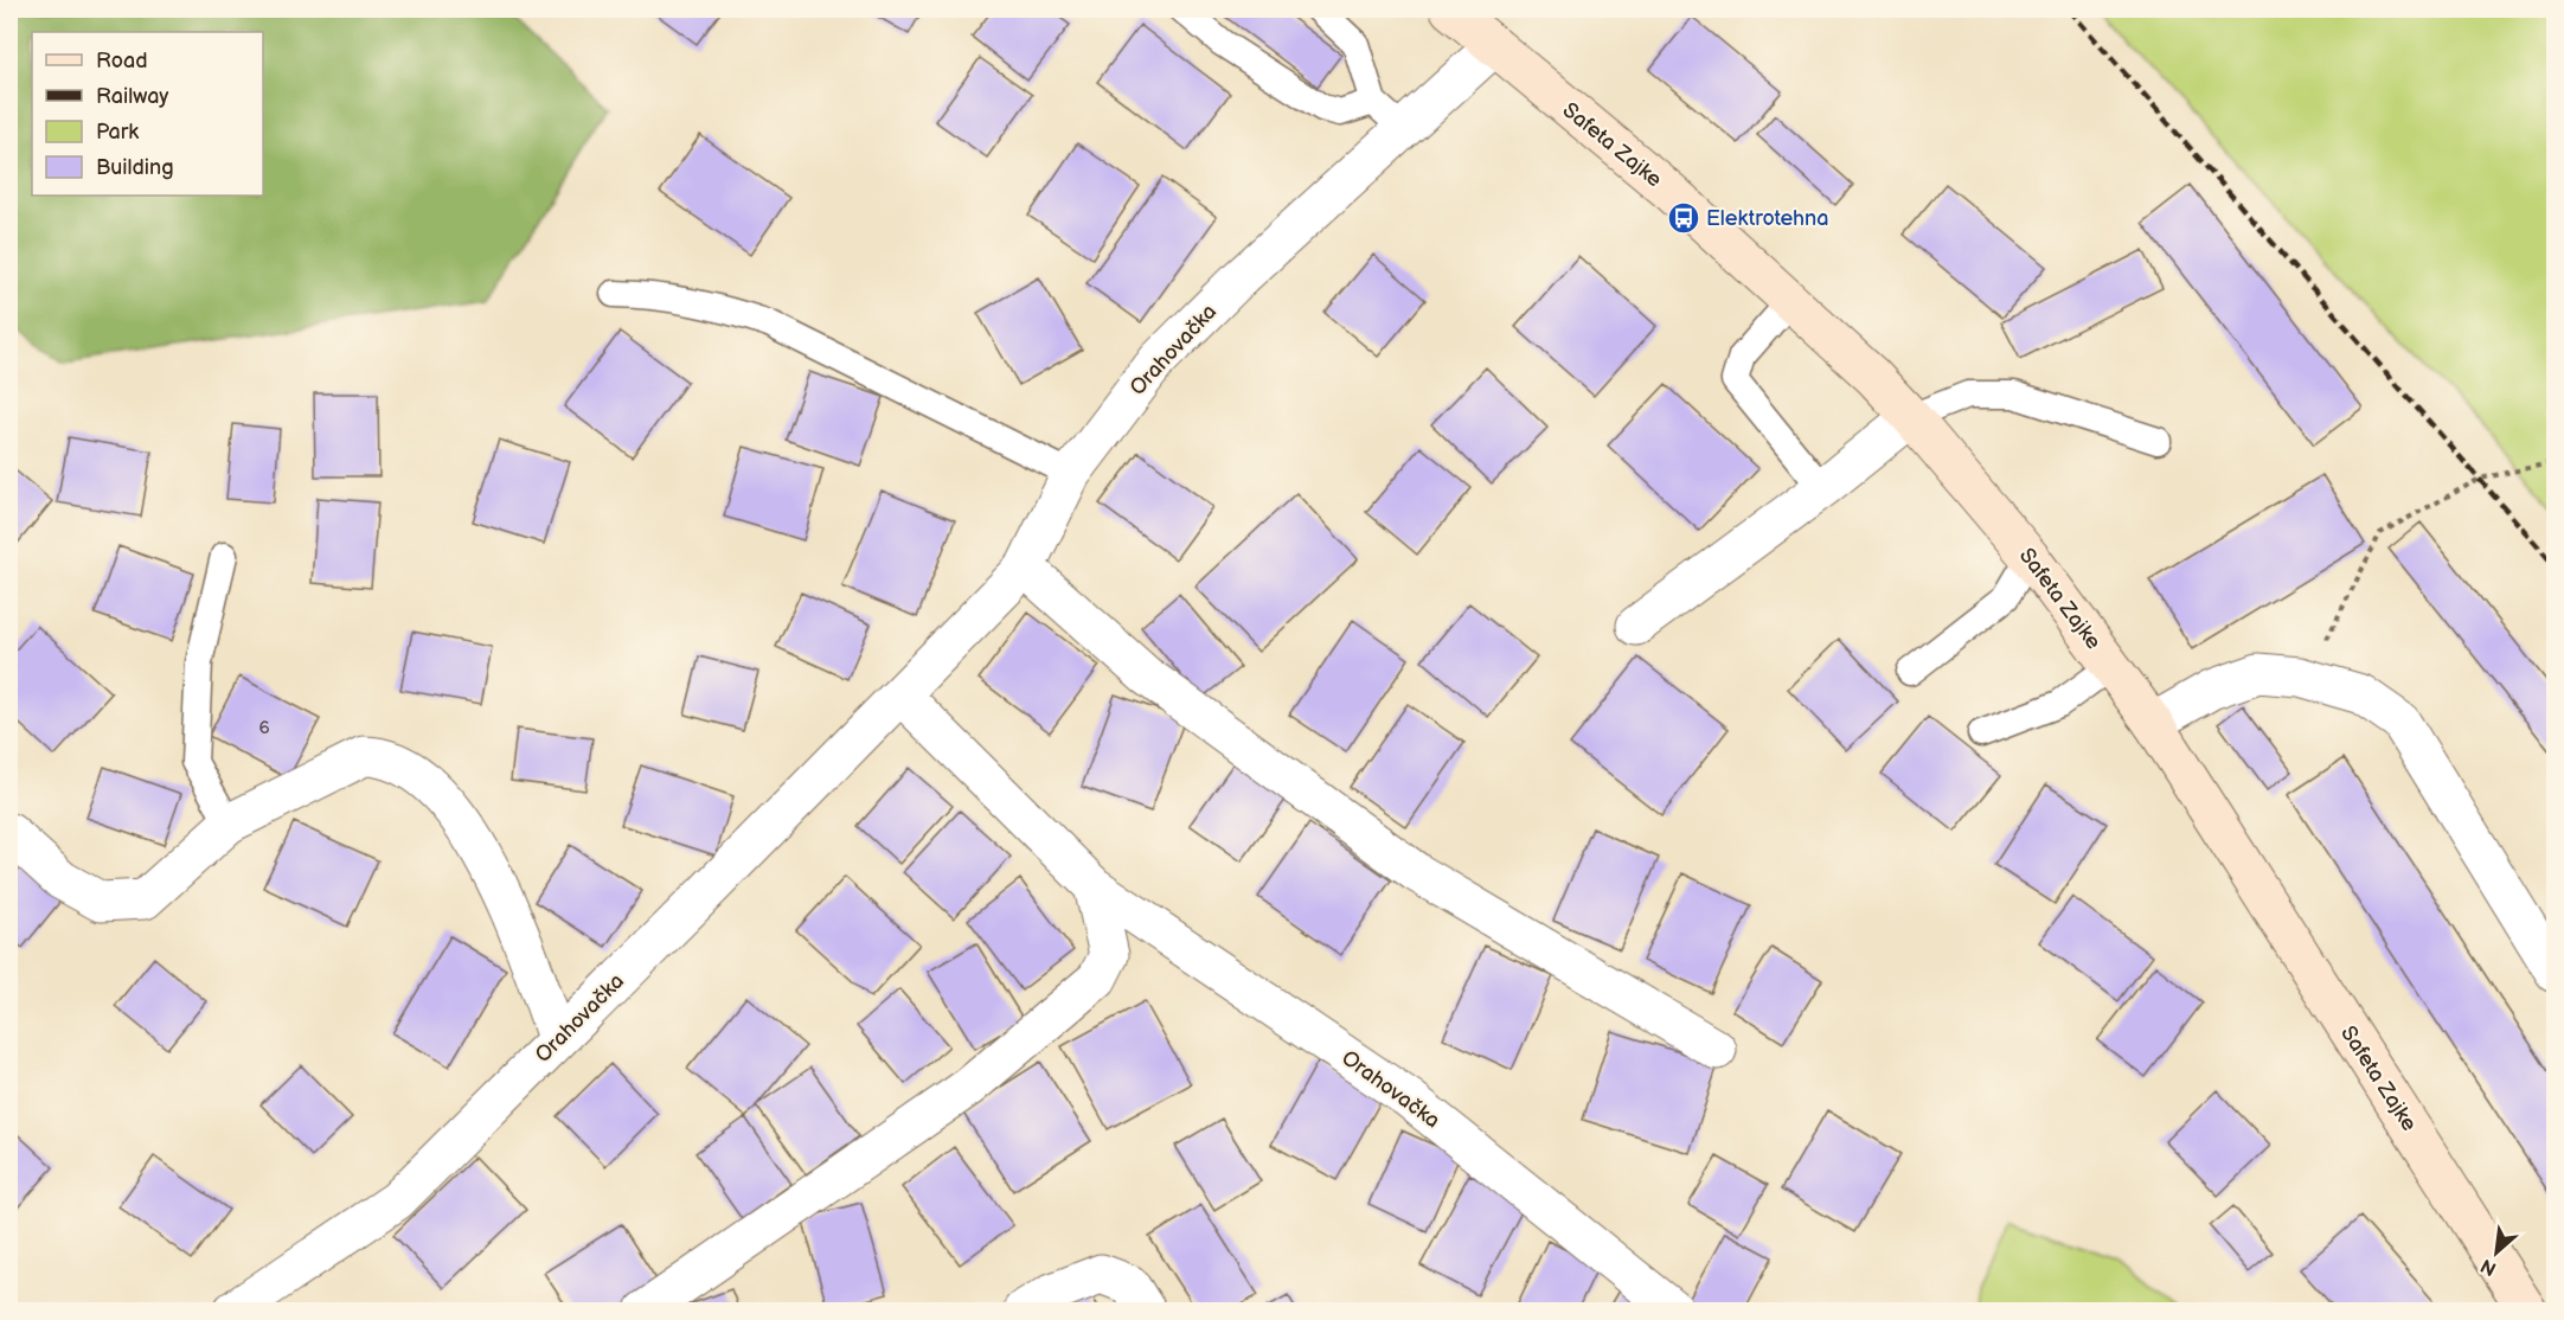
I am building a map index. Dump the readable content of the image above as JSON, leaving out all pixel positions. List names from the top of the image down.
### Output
{
  "streets": {
    "main road": ["Safeta Zajke"],
    "street": ["Orahovačka"]
  },
  "crossings": [
    ["Safeta Zajke", "Orahovačka"]
  ],
  "places": {
    "bus stop": ["Elektrotehna"]
  },
  "house_numbers": ["6"],
  "legend": [
    "Road",
    "Railway",
    "Park",
    "Building"
  ],
  "north": "bottom left"
}
